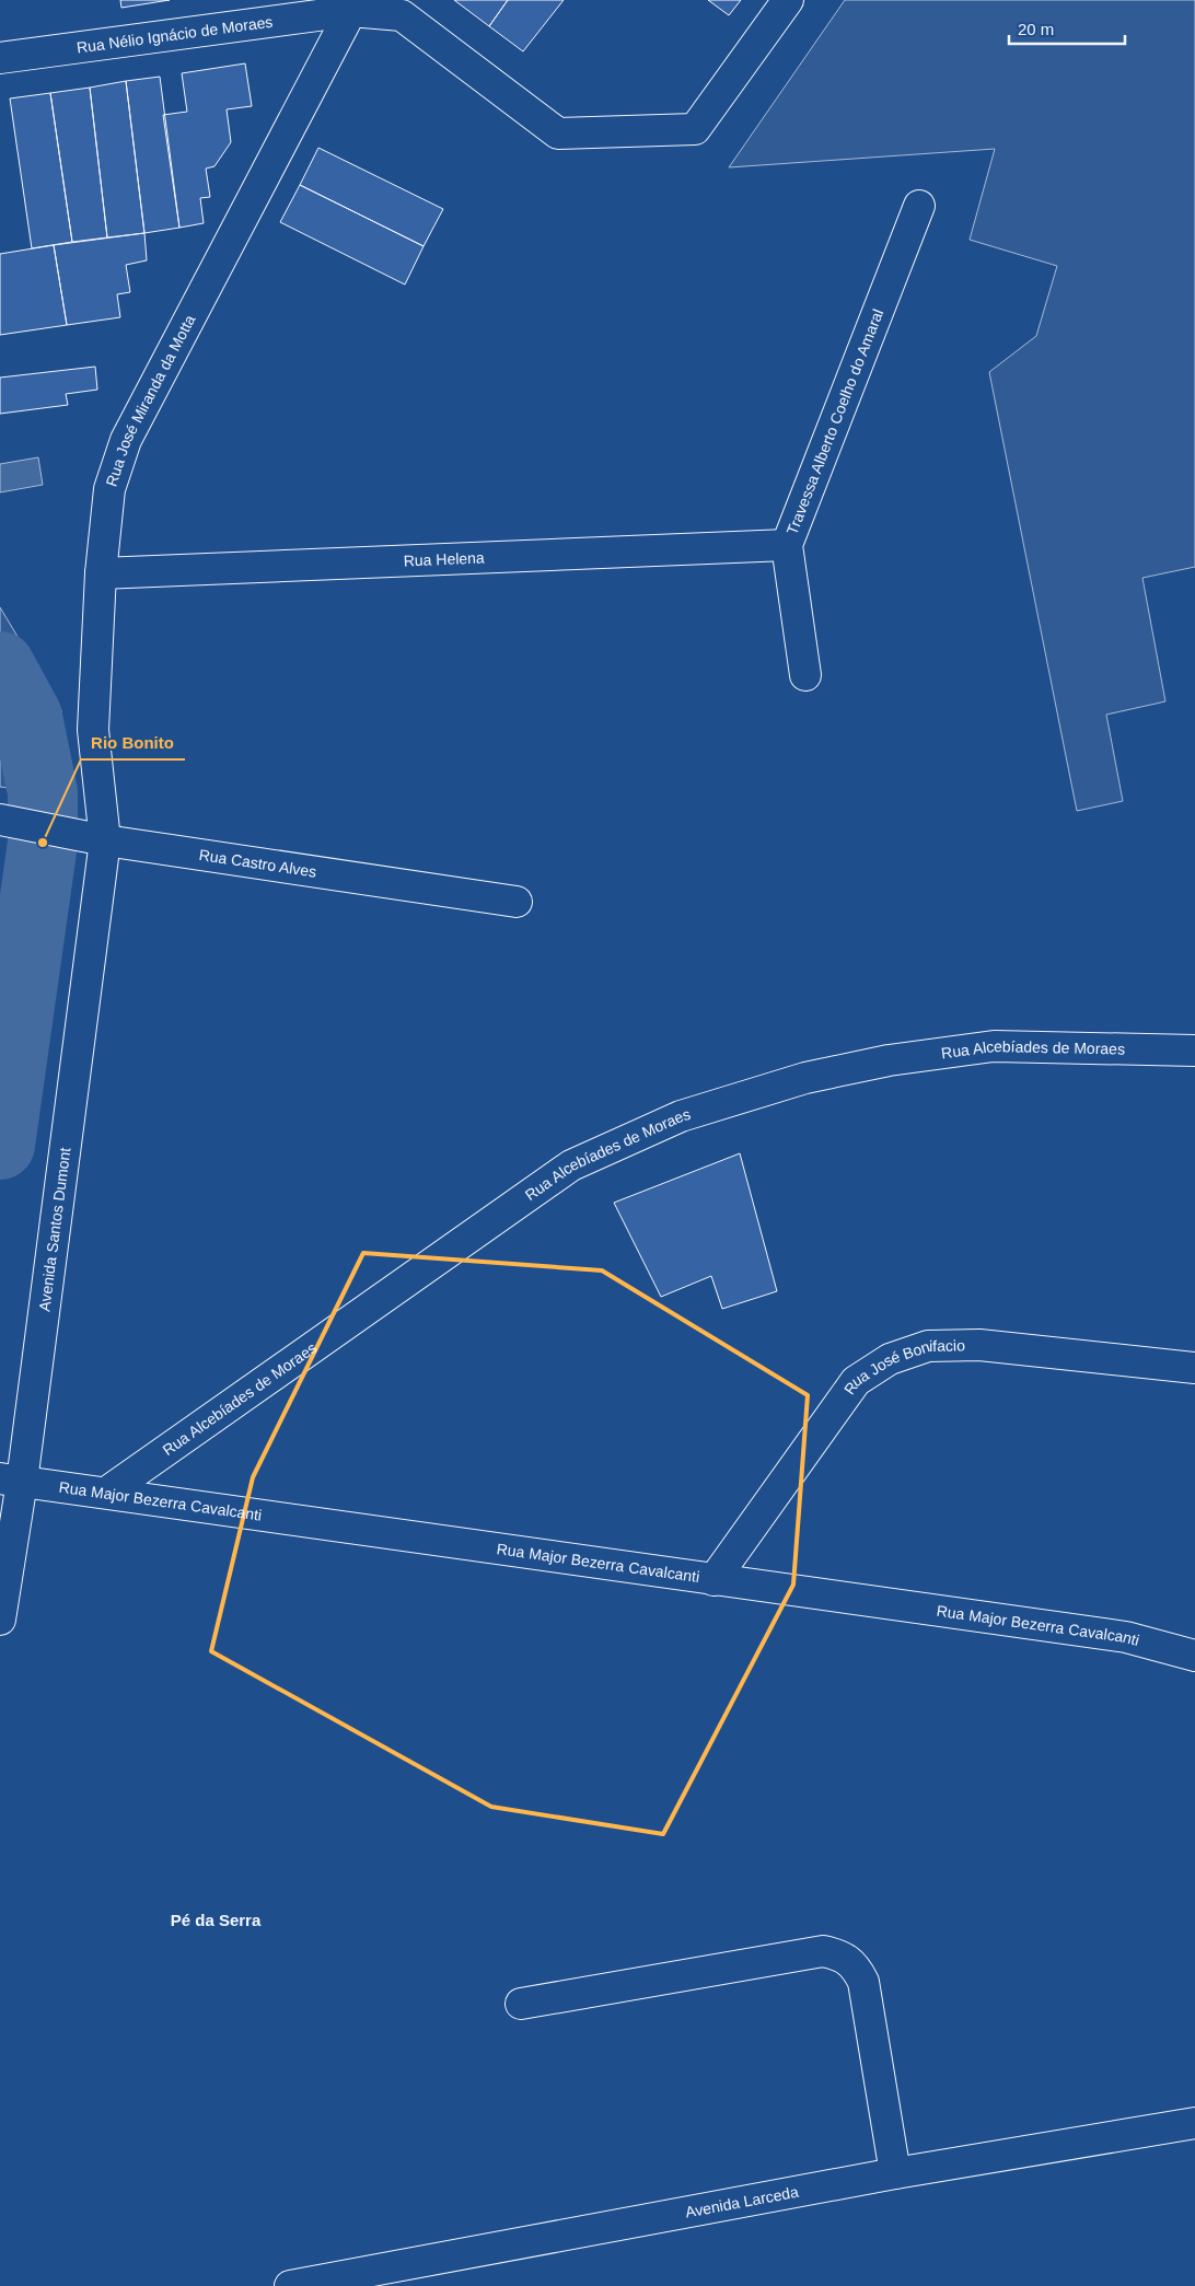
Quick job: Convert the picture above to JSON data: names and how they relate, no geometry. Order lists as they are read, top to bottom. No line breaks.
{"streets":{"street":["Rua Nélio Ignácio de Moraes","Rua José Miranda da Motta","Travessa Alberto Coelho do Amaral","Rua Helena","Rua Castro Alves","Rua Alcebíades de Moraes","Avenida Santos Dumont","Rua José Bonifacio","Rua Major Bezerra Cavalcanti","Avenida Larceda"]},"crossings":[["Rua Nélio Ignácio de Moraes","Rua José Miranda da Motta"],["Rua José Miranda da Motta","Rua Helena"],["Rua José Miranda da Motta","Rua Castro Alves"],["Rua José Miranda da Motta","Avenida Santos Dumont"],["Travessa Alberto Coelho do Amaral","Rua Helena"],["Rua Castro Alves","Avenida Santos Dumont"],["Rua Alcebíades de Moraes","Rua Major Bezerra Cavalcanti"],["Avenida Santos Dumont","Rua Major Bezerra Cavalcanti"],["Rua José Bonifacio","Rua Major Bezerra Cavalcanti"]],"districts":["Pé da Serra"],"places":["Rio Bonito"],"scale_bar":"20 m"}
